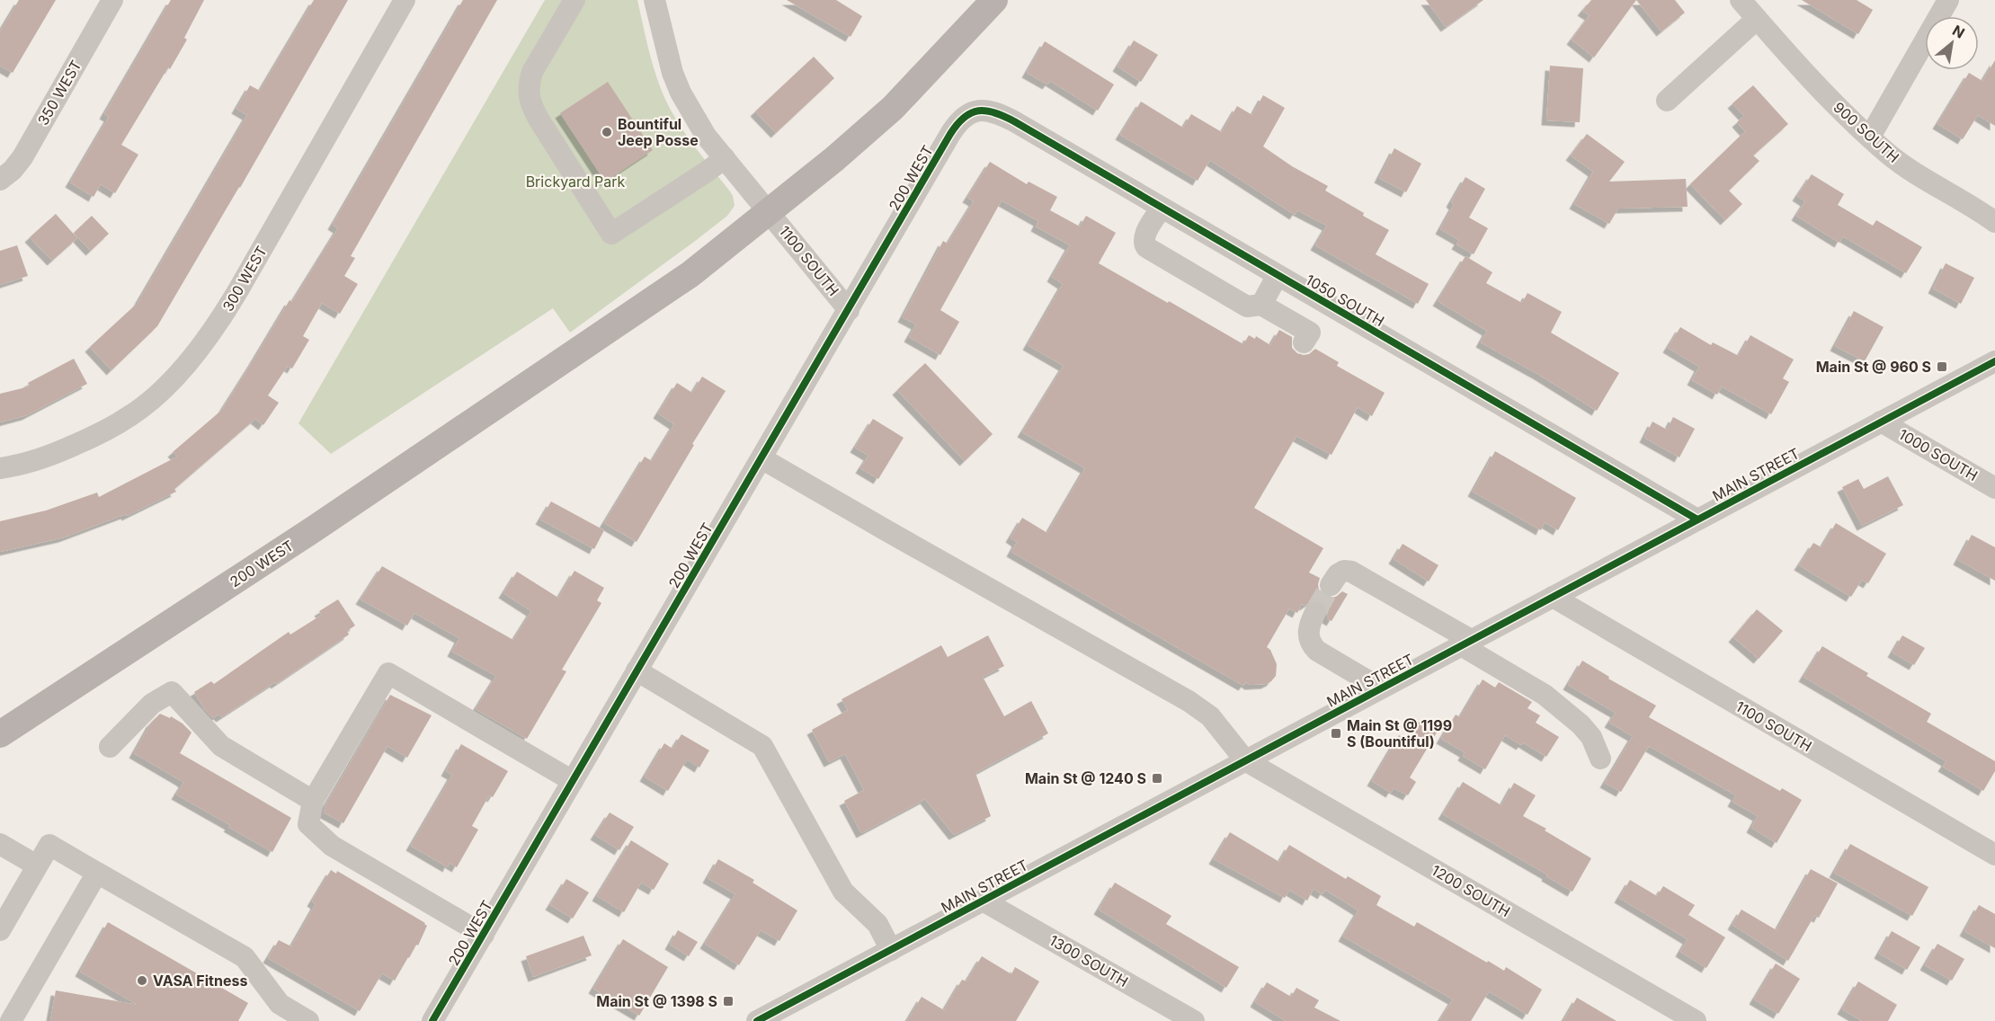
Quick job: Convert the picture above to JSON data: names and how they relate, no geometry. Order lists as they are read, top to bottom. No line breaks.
{"streets":{"main road":["200 WEST"],"street":["350 WEST","900 SOUTH","1100 SOUTH","300 WEST","1050 SOUTH","1000 SOUTH","MAIN STREET","1200 SOUTH","1300 SOUTH"]},"crossings":[["200 WEST","1100 SOUTH"],["200 WEST","1050 SOUTH"],["1100 SOUTH","MAIN STREET"],["1050 SOUTH","MAIN STREET"],["1000 SOUTH","MAIN STREET"],["MAIN STREET","1200 SOUTH"],["MAIN STREET","1300 SOUTH"]],"parks":["Brickyard Park"],"places":{"other":["Bountiful Jeep Posse","VASA Fitness"],"transit":["Main St @ 960 S","Main St @ 1199 S (Bountiful)","Main St @ 1240 S","Main St @ 1398 S"]},"north":"top right"}
